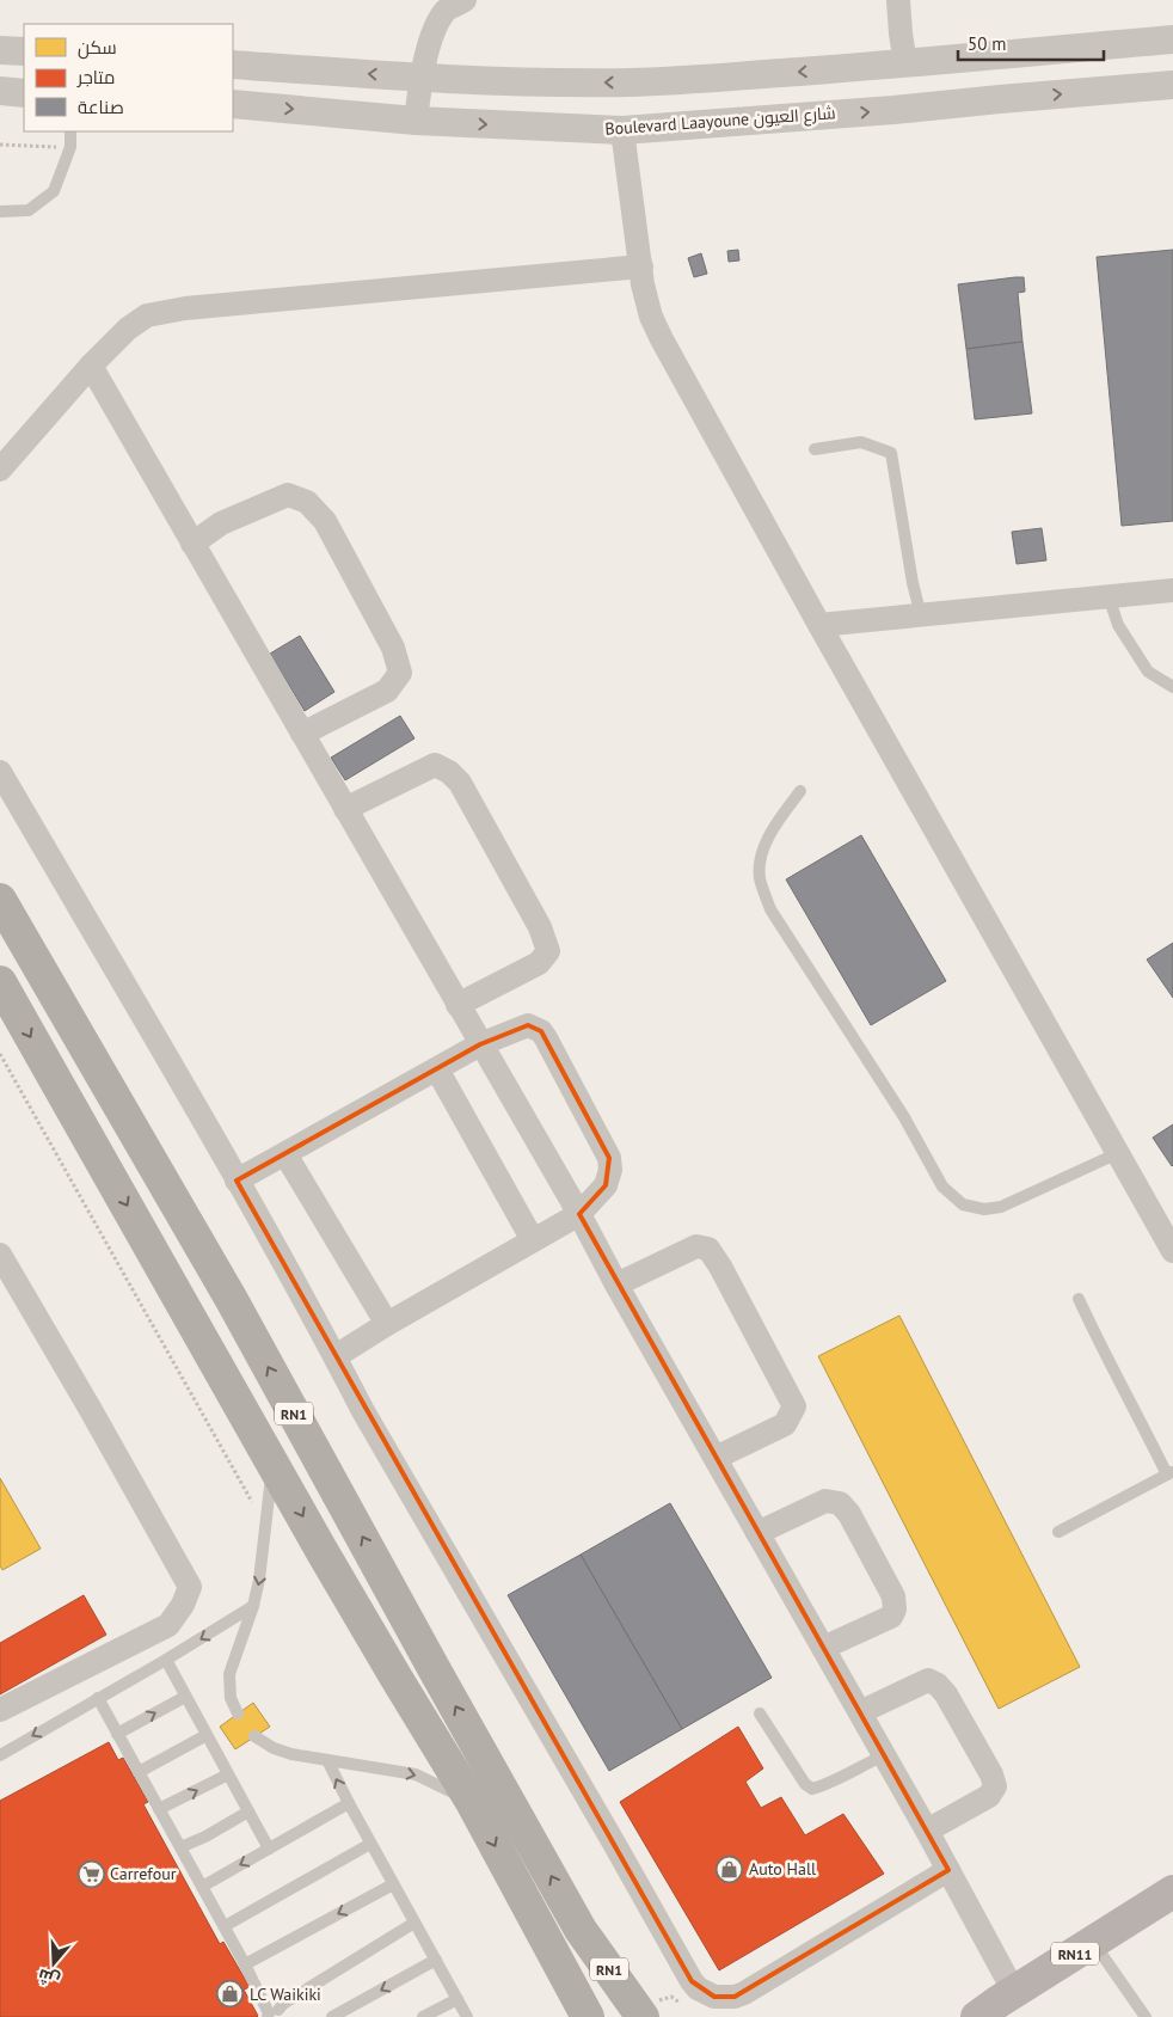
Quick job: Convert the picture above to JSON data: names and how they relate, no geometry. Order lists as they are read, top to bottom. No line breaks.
{"streets":{"highway":["RN1"],"main road":["RN11"],"street":["Boulevard Laayoune شارع العيون"]},"places":{"shop":["Auto Hall","LC Waikiki"],"supermarket":["Carrefour"]},"legend":["سكن","متاجر","صناعة"],"scale_bar":"50 m","north":"bottom"}
